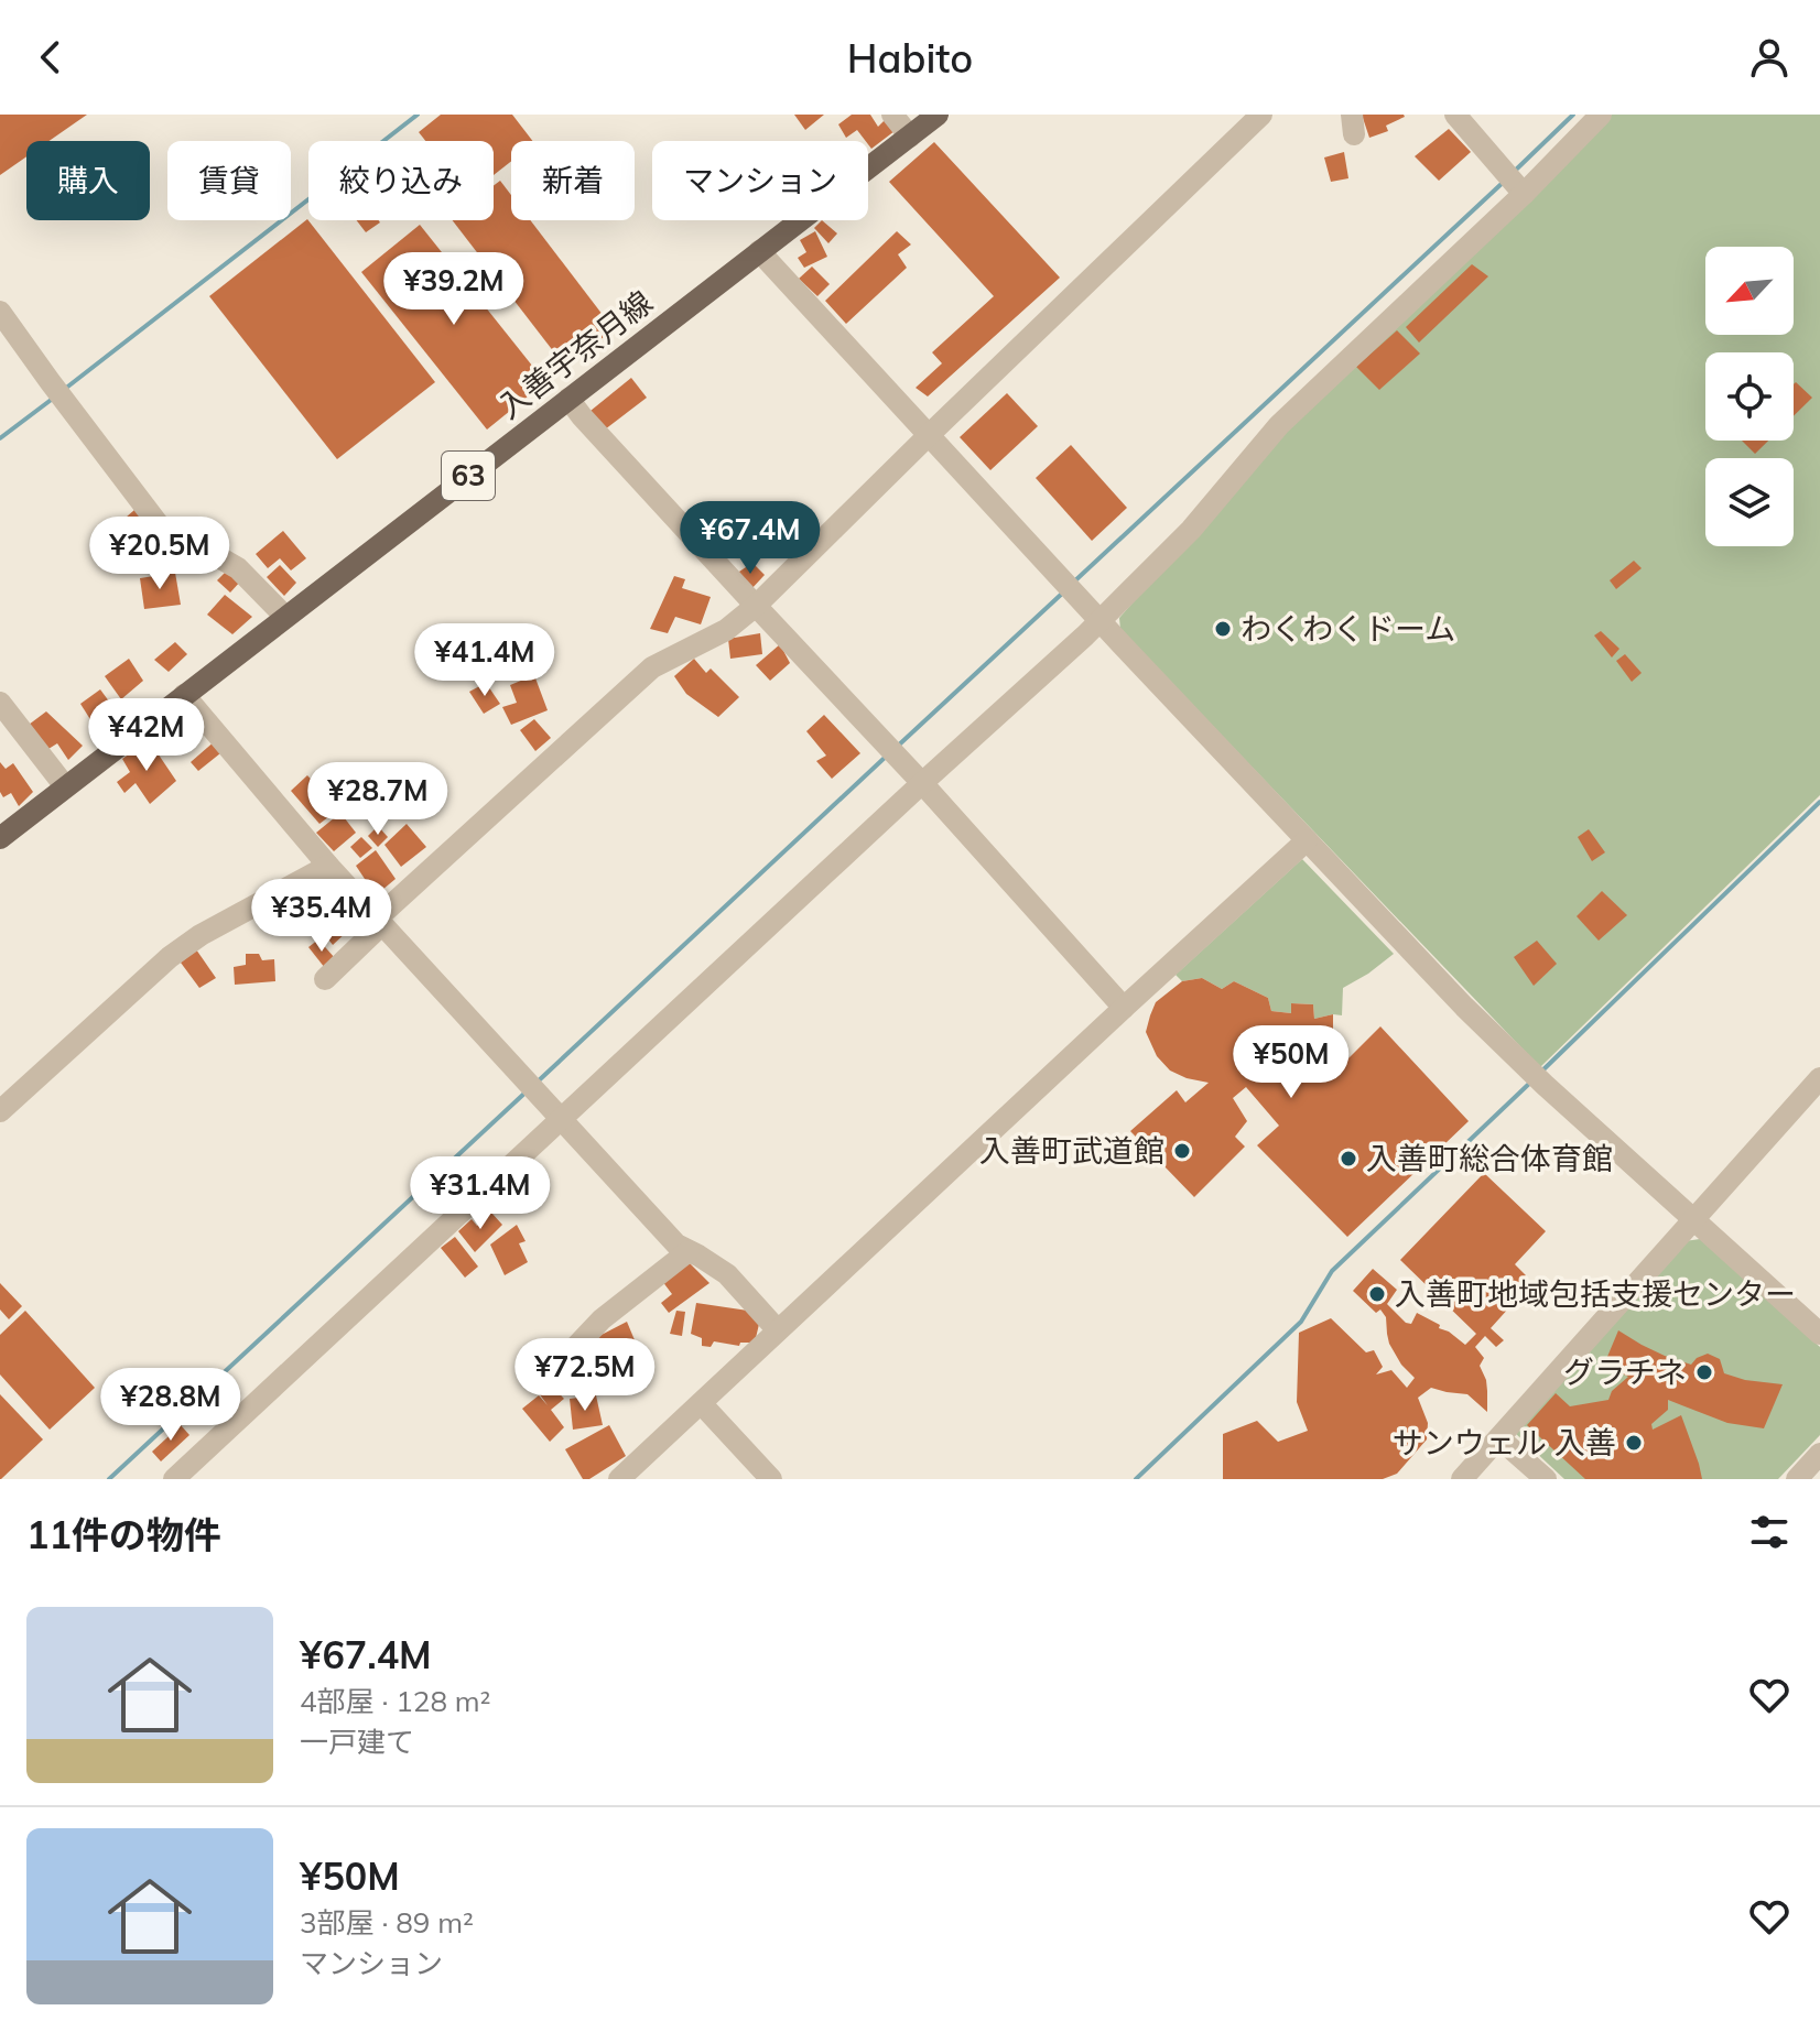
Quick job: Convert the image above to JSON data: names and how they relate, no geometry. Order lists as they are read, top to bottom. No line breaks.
{"streets":{"main road":["入善宇奈月線","63"]},"places":["わくわくドーム","入善町武道館","入善町総合体育館","入善町地域包括支援センター","グラチネ","サンウェル 入善"],"north":"bottom left","page":{"header":"Habito","chip":["購入","賃貸","絞り込み","新着","マンション"],"price":["¥39.2M","¥67.4M","¥20.5M","¥41.4M","¥42M","¥28.7M","¥35.4M","¥50M","¥31.4M","¥72.5M","¥28.8M"],"heading":"11件の物件","list":[{"name":"¥67.4M","note":"4部屋 · 128 m² · 一戸建て"},{"name":"¥50M","note":"3部屋 · 89 m² · マンション"}]}}
